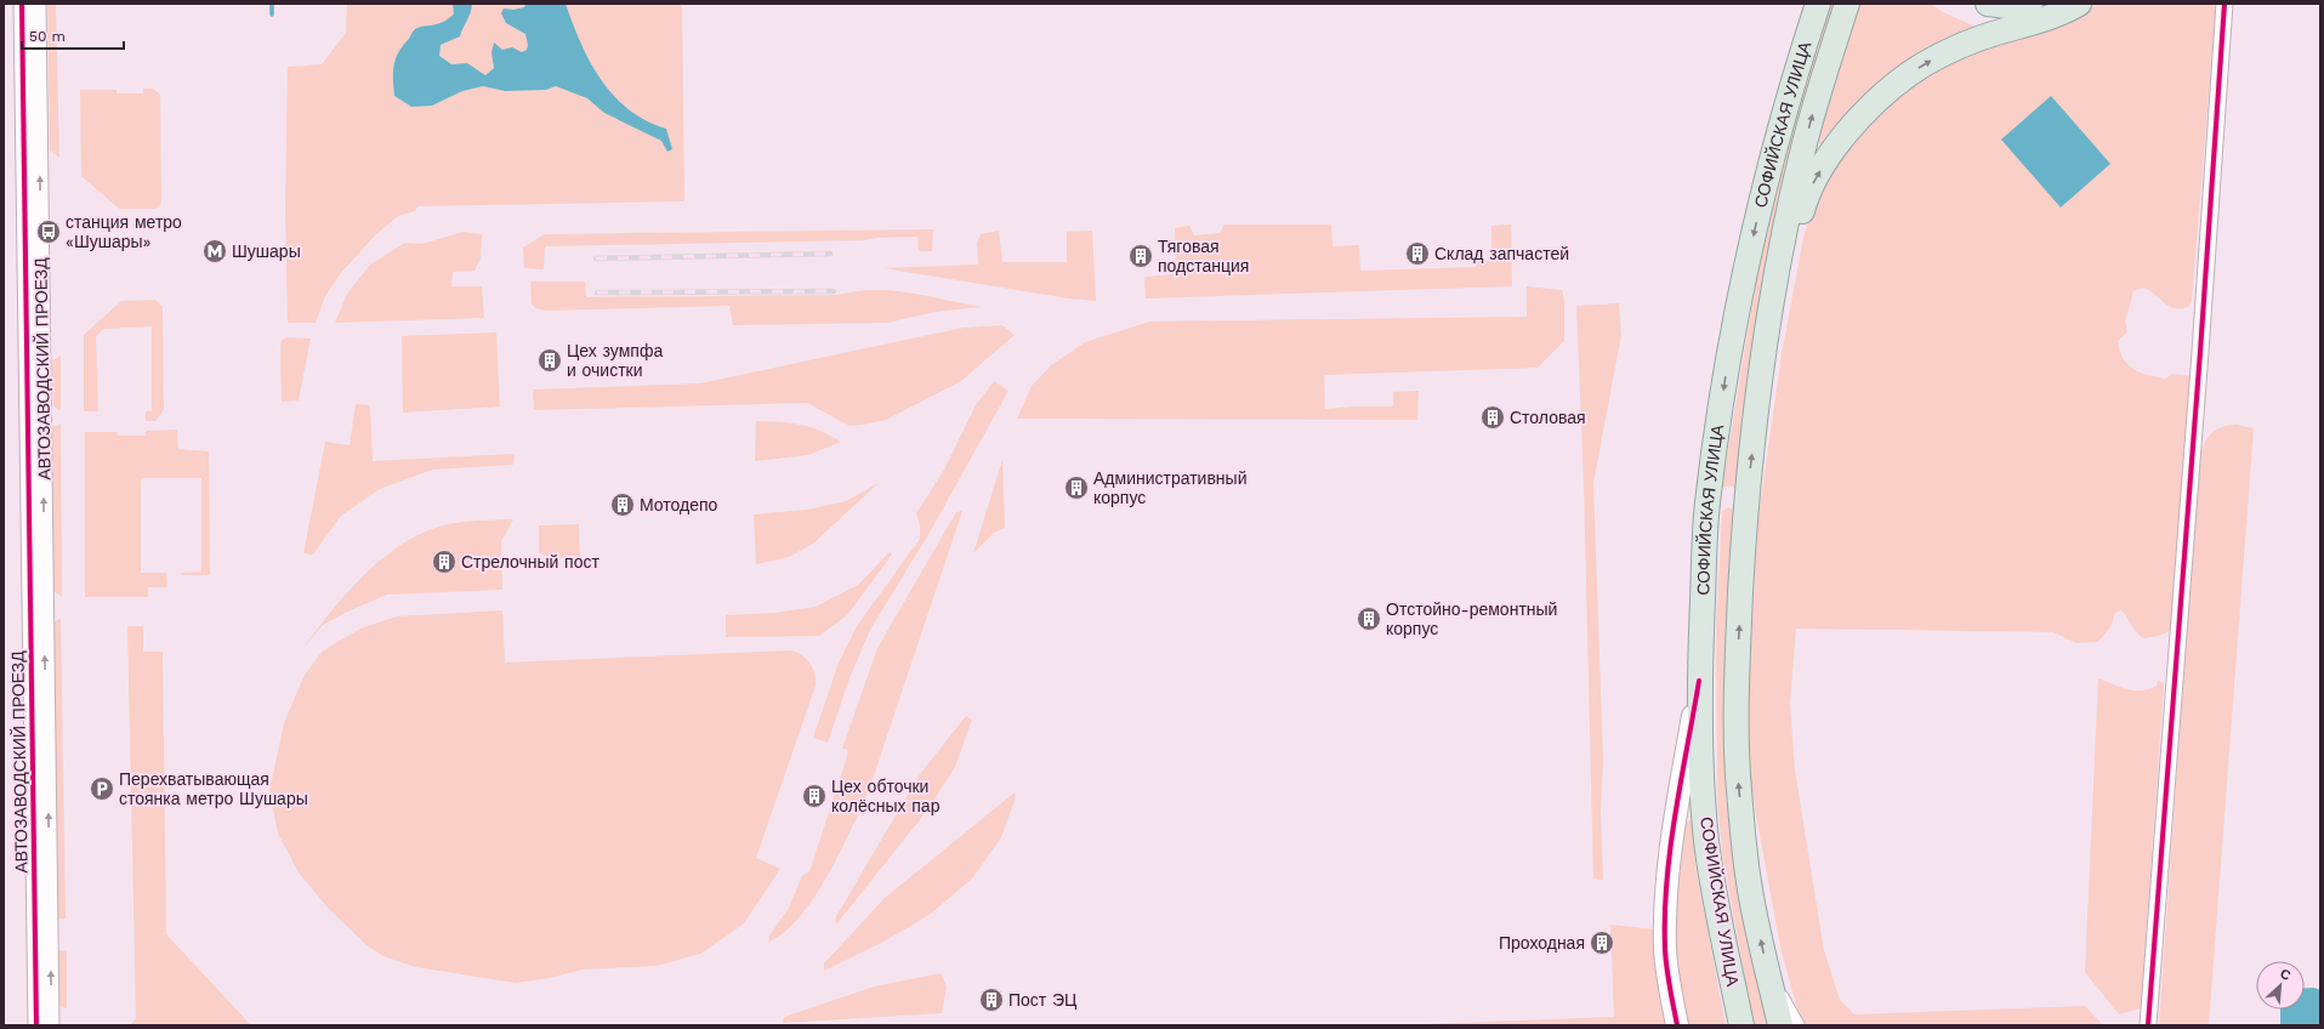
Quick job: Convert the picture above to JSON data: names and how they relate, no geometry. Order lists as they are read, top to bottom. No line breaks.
{"streets":{"main road":["СОФИЙСКАЯ УЛИЦА"],"street":["АВТОЗАВОДСКИЙ ПРОЕЗД"]},"places":{"bus stop":["станция метро «Шушары»"],"metro station":["Шушары"],"building":["Склад запчастей","Тяговая подстанция","Цех зумпфа и очистки","Столовая","Административный корпус","Мотодепо","Стрелочный пост","Отстойно-ремонтный корпус","Цех обточки колёсных пар","Проходная","Пост ЭЦ"],"parking":["Перехватывающая стоянка метро Шушары"]},"scale_bar":"50 m","north":"top right"}
